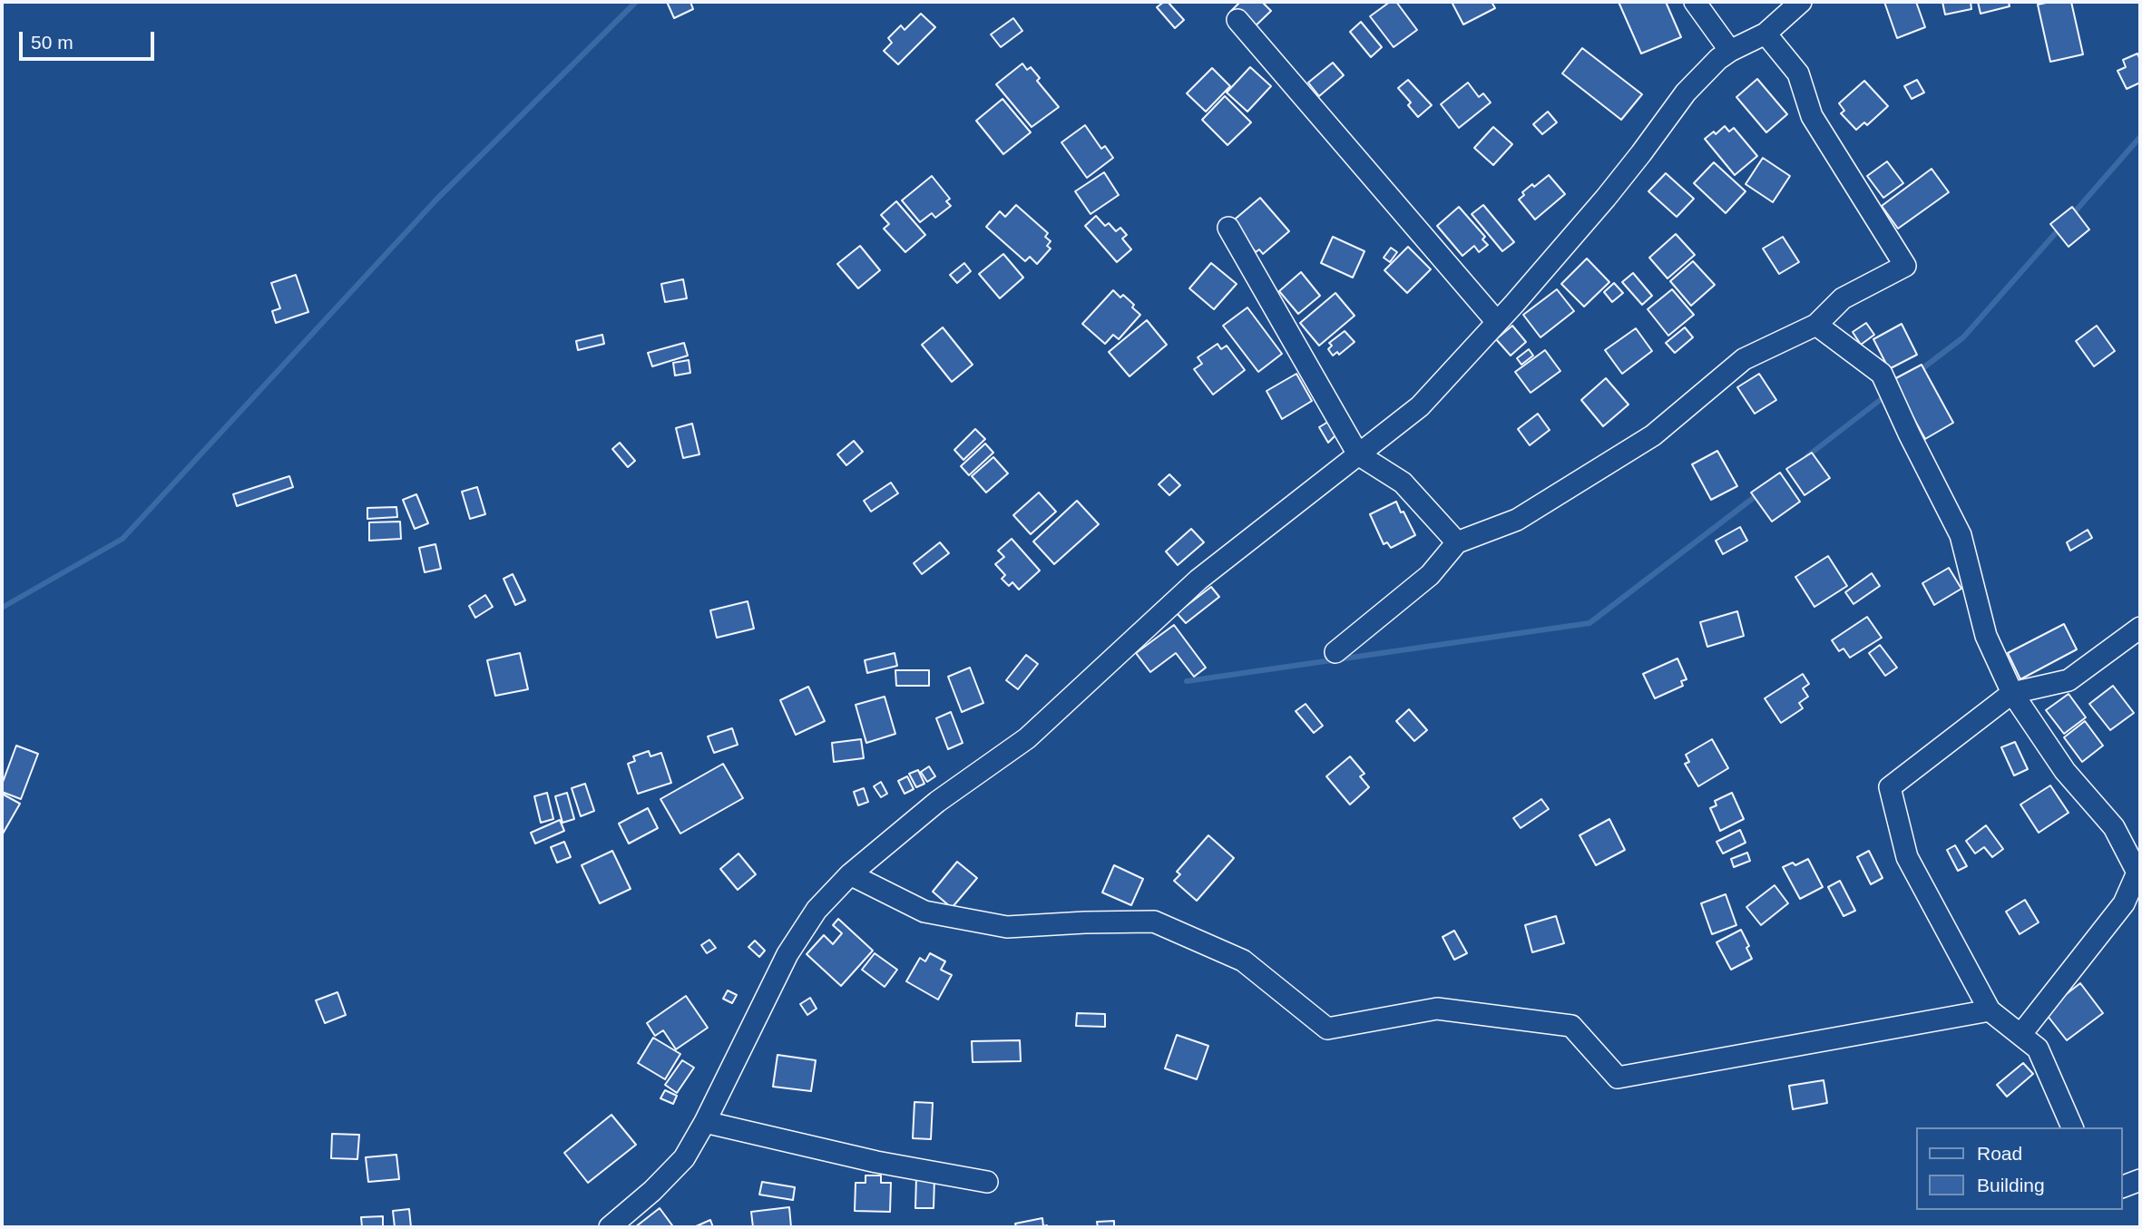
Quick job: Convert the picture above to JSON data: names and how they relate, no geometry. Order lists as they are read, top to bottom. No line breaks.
{"legend":["Road","Building"],"scale_bar":"50 m"}
